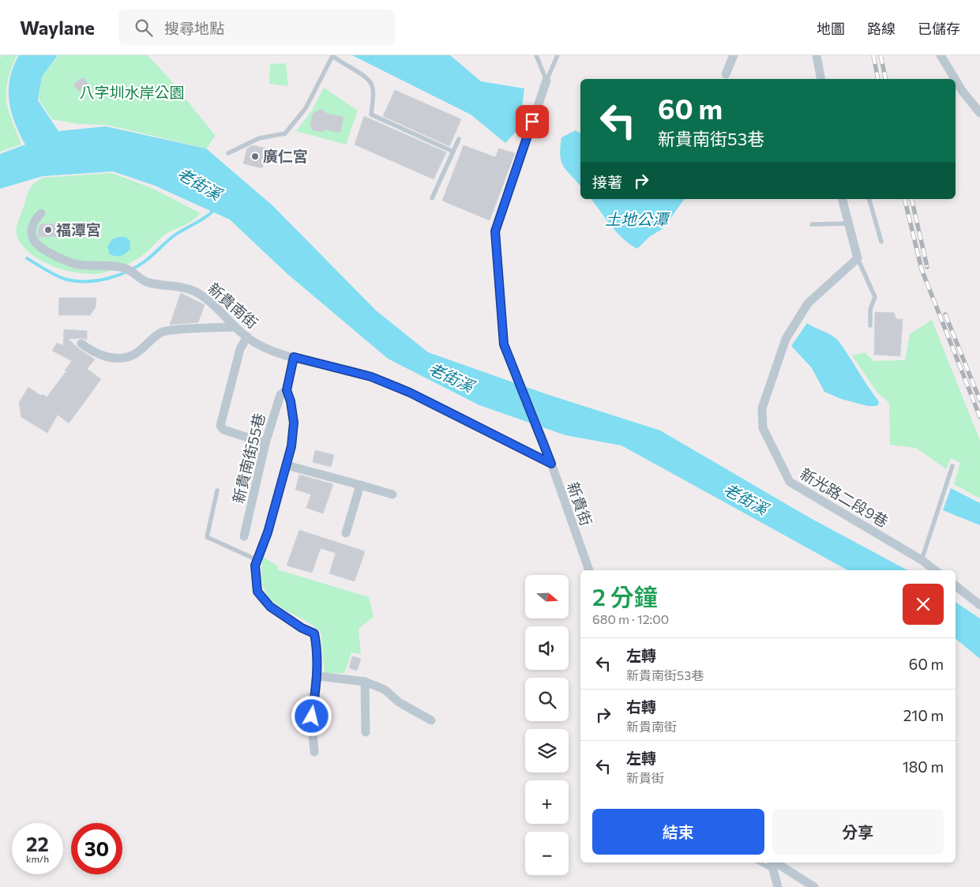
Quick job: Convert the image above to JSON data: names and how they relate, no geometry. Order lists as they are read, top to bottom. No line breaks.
{"streets":{"street":["新貴南街","新貴南街55巷","新光路二段9巷","新貴街"]},"crossings":[["新貴南街","新貴街"]],"water":["老街溪","土地公潭"],"parks":["八字圳水岸公園"],"places":["廣仁宮","福潭宮"],"north":"right","page":{"header":"Waylane","search":"搜尋地點","nav":["地圖","路線","已儲存"],"turn":["60 m","新貴南街53巷"],"then":"接著","heading":["2 分鐘","680 m · 12:00"],"map_buttons":["+","−"],"list":[{"name":"左轉","note":"新貴南街53巷","value":"60 m"},{"name":"右轉","note":"新貴南街","value":"210 m"},{"name":"左轉","note":"新貴街","value":"180 m"}],"buttons":["結束","分享"],"speed":"22 km/h","limit":"30"}}
